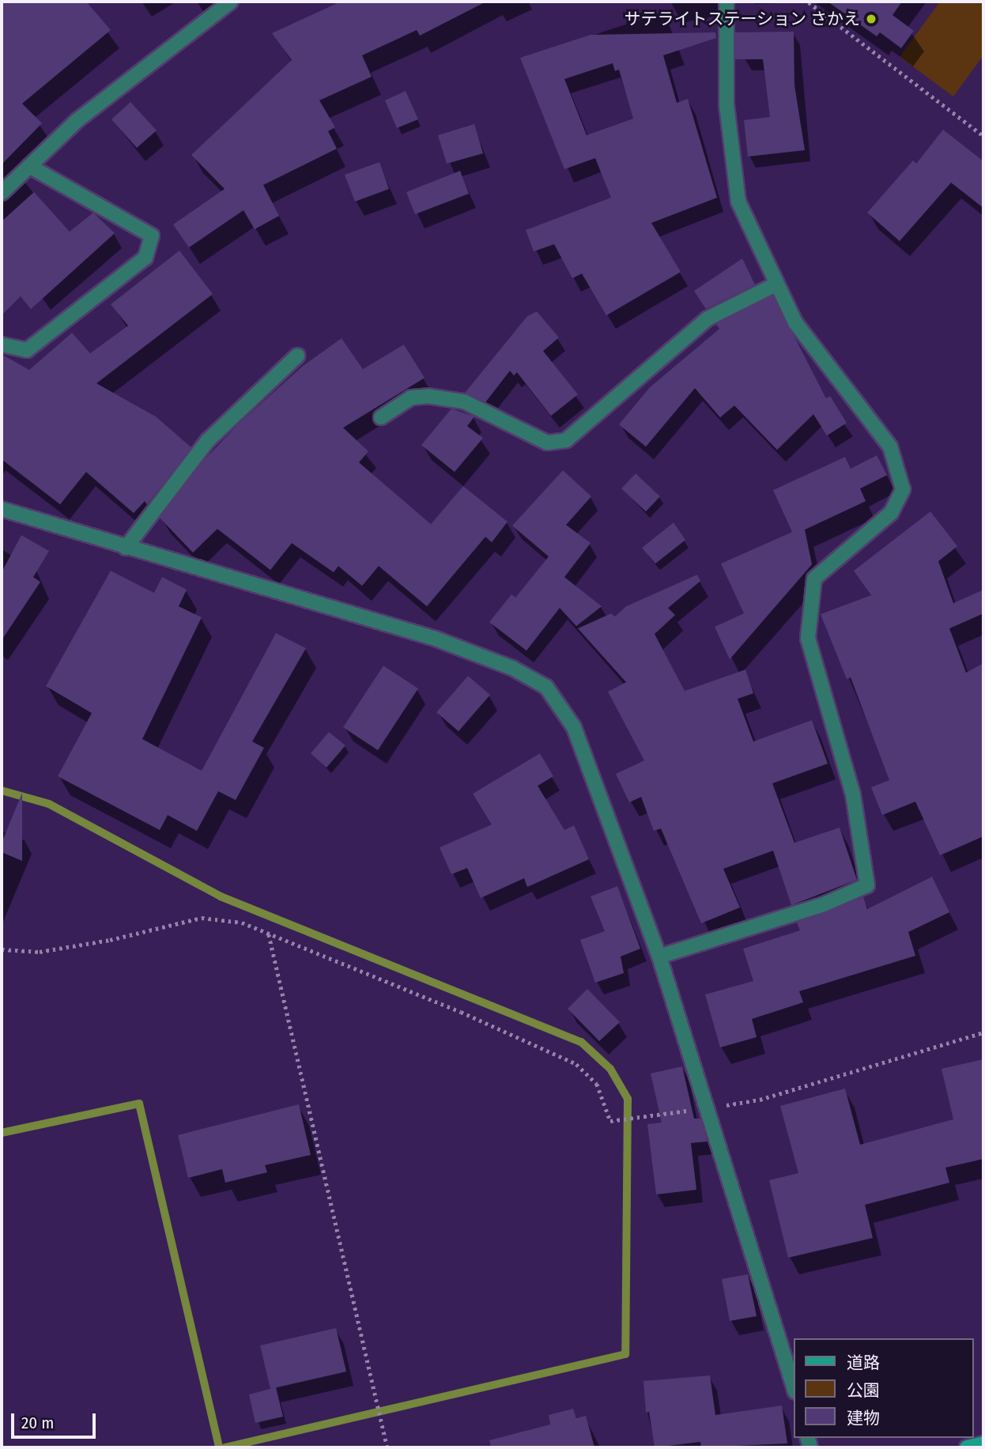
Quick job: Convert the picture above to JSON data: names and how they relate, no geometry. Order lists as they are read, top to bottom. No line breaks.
{"places":["サテライトステーション さかえ"],"legend":["道路","公園","建物"],"scale_bar":"20 m"}
